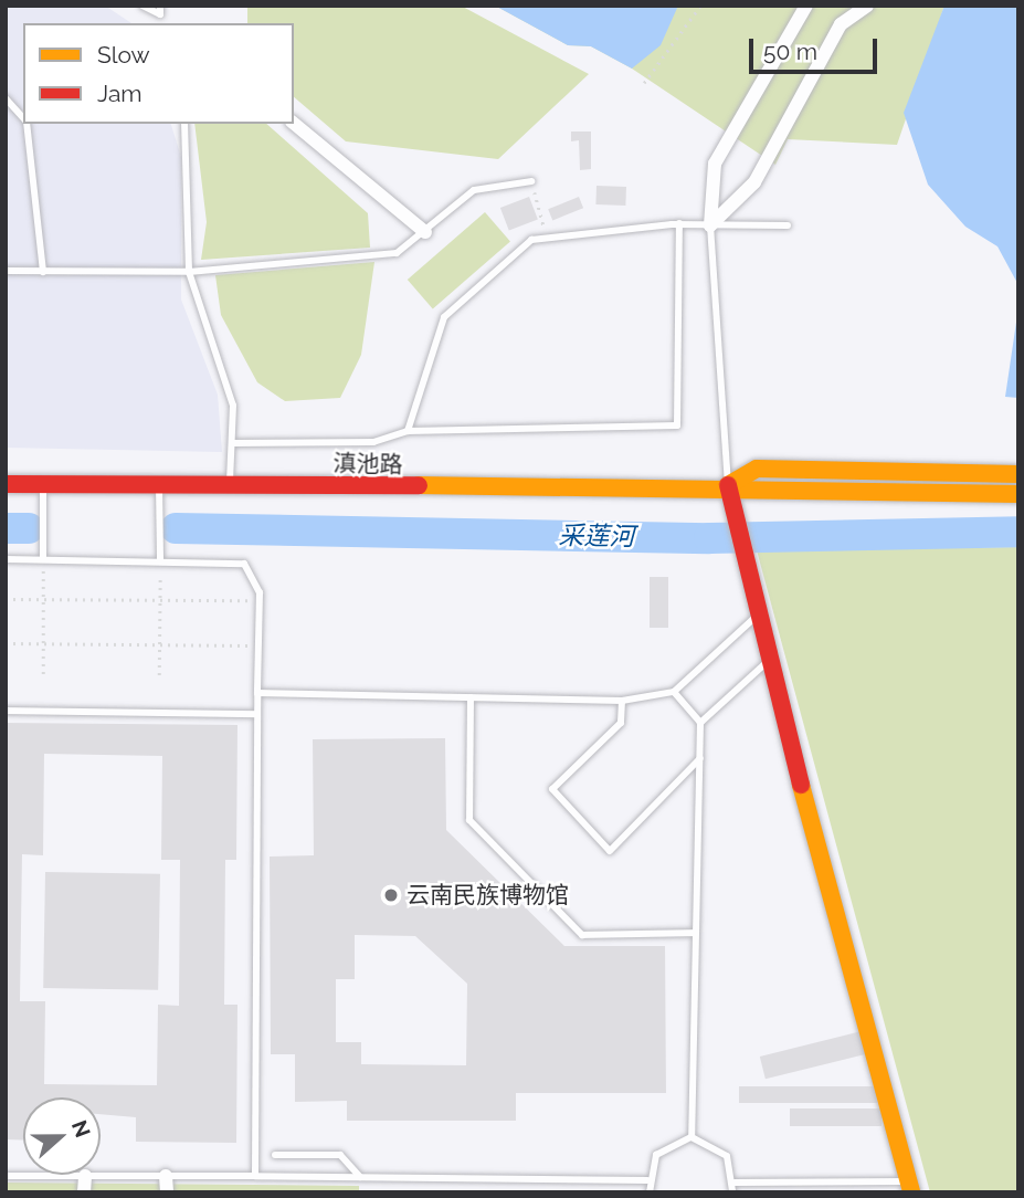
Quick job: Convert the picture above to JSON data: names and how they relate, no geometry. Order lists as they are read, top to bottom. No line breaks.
{"streets":{"main road":["滇池路"]},"water":["采莲河"],"places":["云南民族博物馆"],"legend":["Slow","Jam"],"scale_bar":"50 m","north":"right"}
